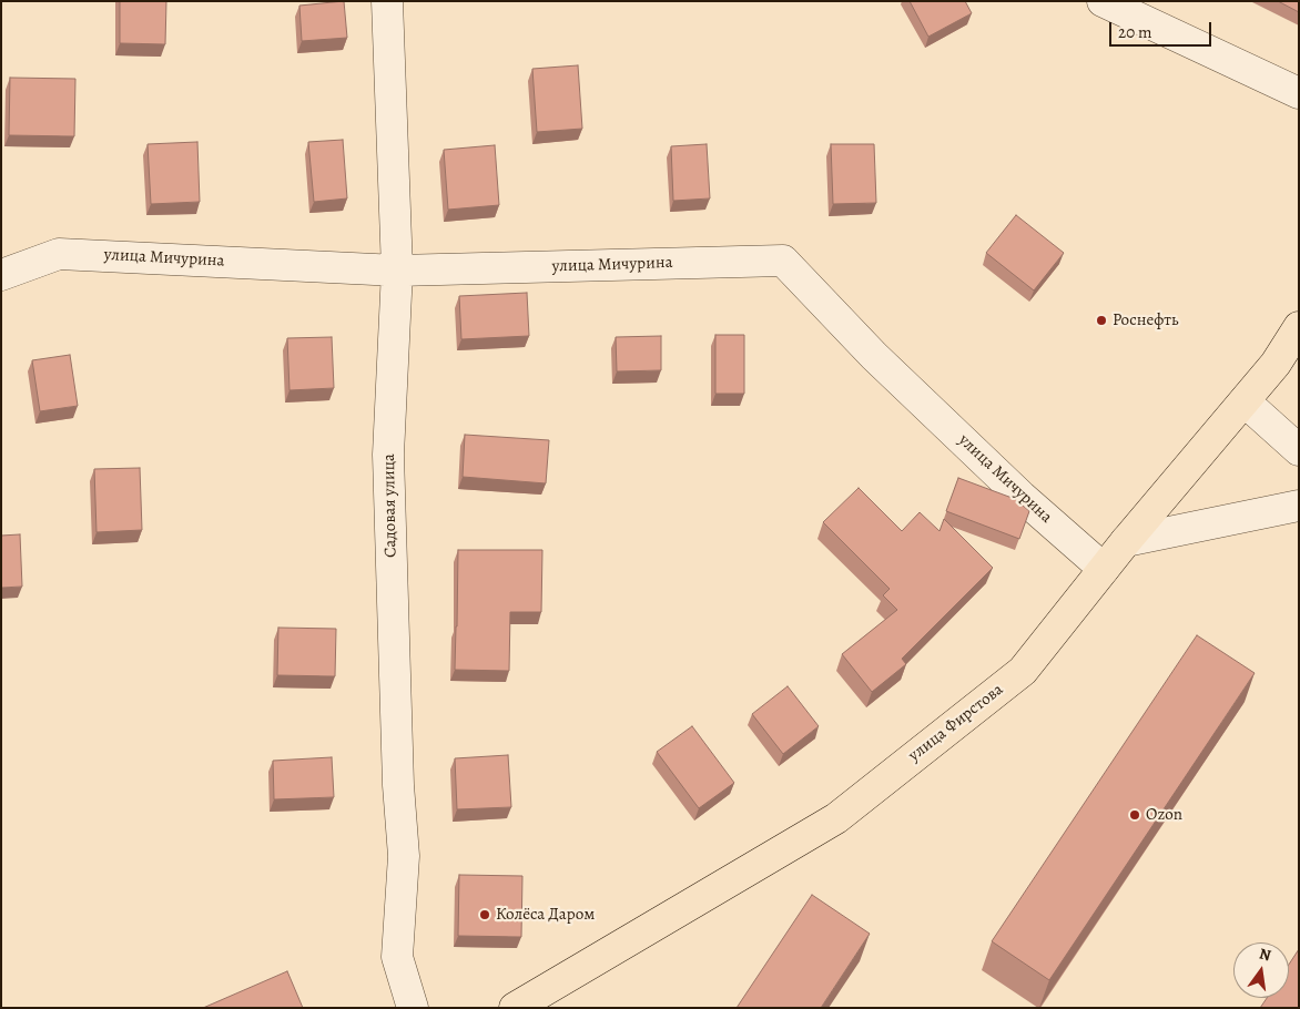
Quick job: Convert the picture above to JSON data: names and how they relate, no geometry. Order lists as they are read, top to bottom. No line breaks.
{"streets":{"main road":["улица Фирстова"],"street":["улица Мичурина","Садовая улица"]},"crossings":[["улица Мичурина","Садовая улица"],["улица Мичурина","улица Фирстова"]],"places":["Роснефть","Ozon","Колёса Даром"],"scale_bar":"20 m","north":"top"}
